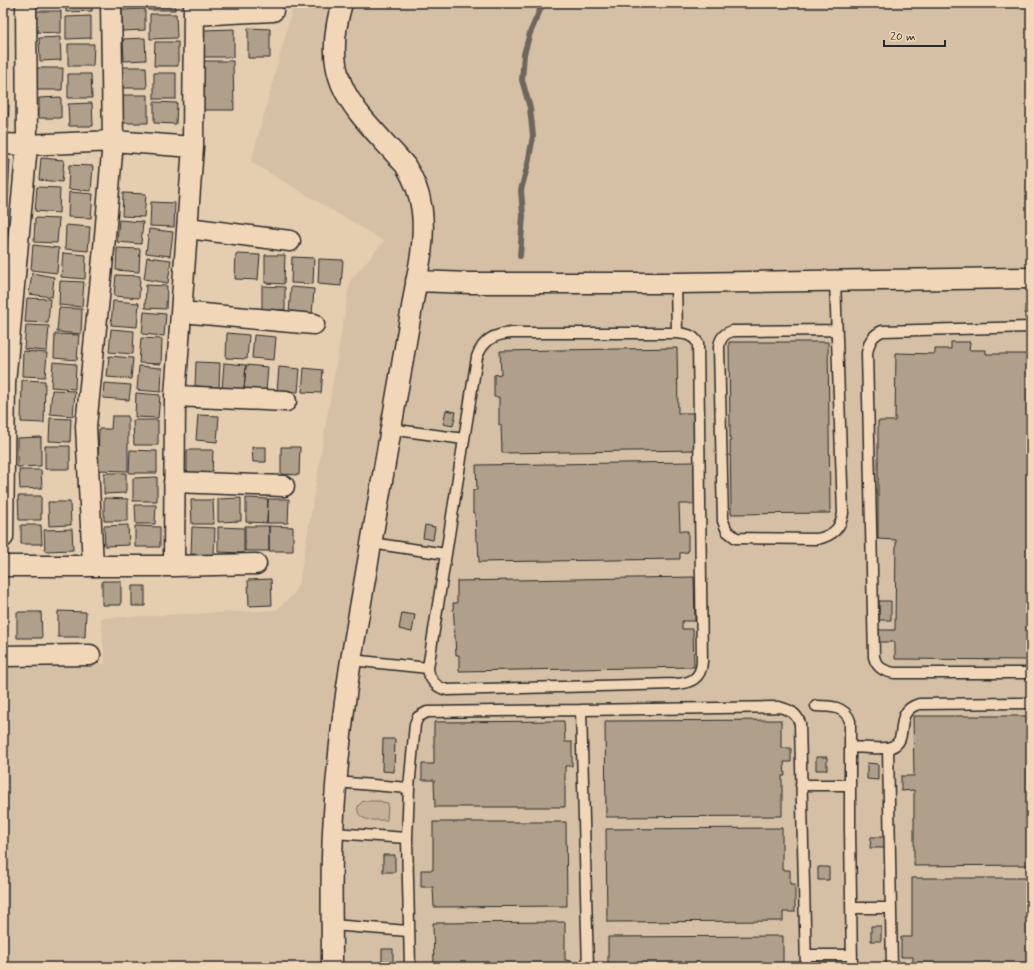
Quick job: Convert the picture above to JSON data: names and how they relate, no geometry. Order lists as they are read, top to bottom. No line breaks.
{"scale_bar":"20 m"}
